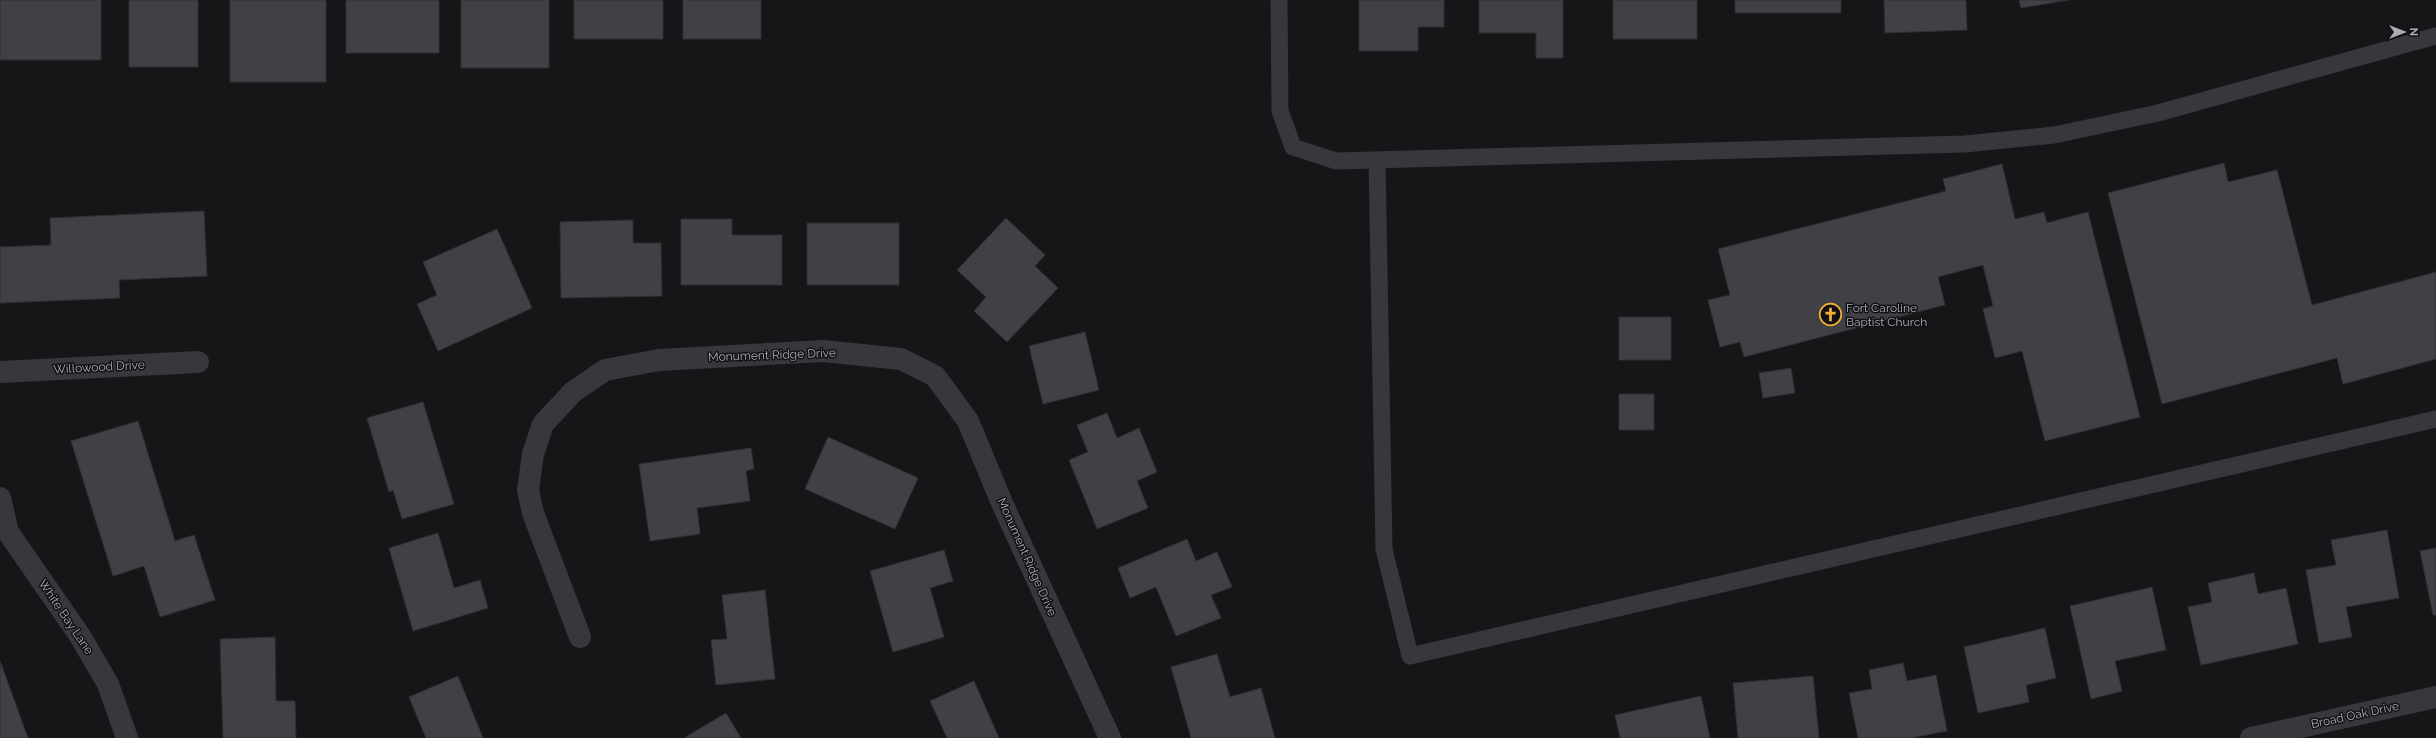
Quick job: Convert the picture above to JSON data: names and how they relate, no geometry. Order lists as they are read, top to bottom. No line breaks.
{"streets":{"street":["Monument Ridge Drive","Willowood Drive","White Bay Lane","Broad Oak Drive"]},"places":{"church":["Fort Caroline Baptist Church"]},"north":"right"}
